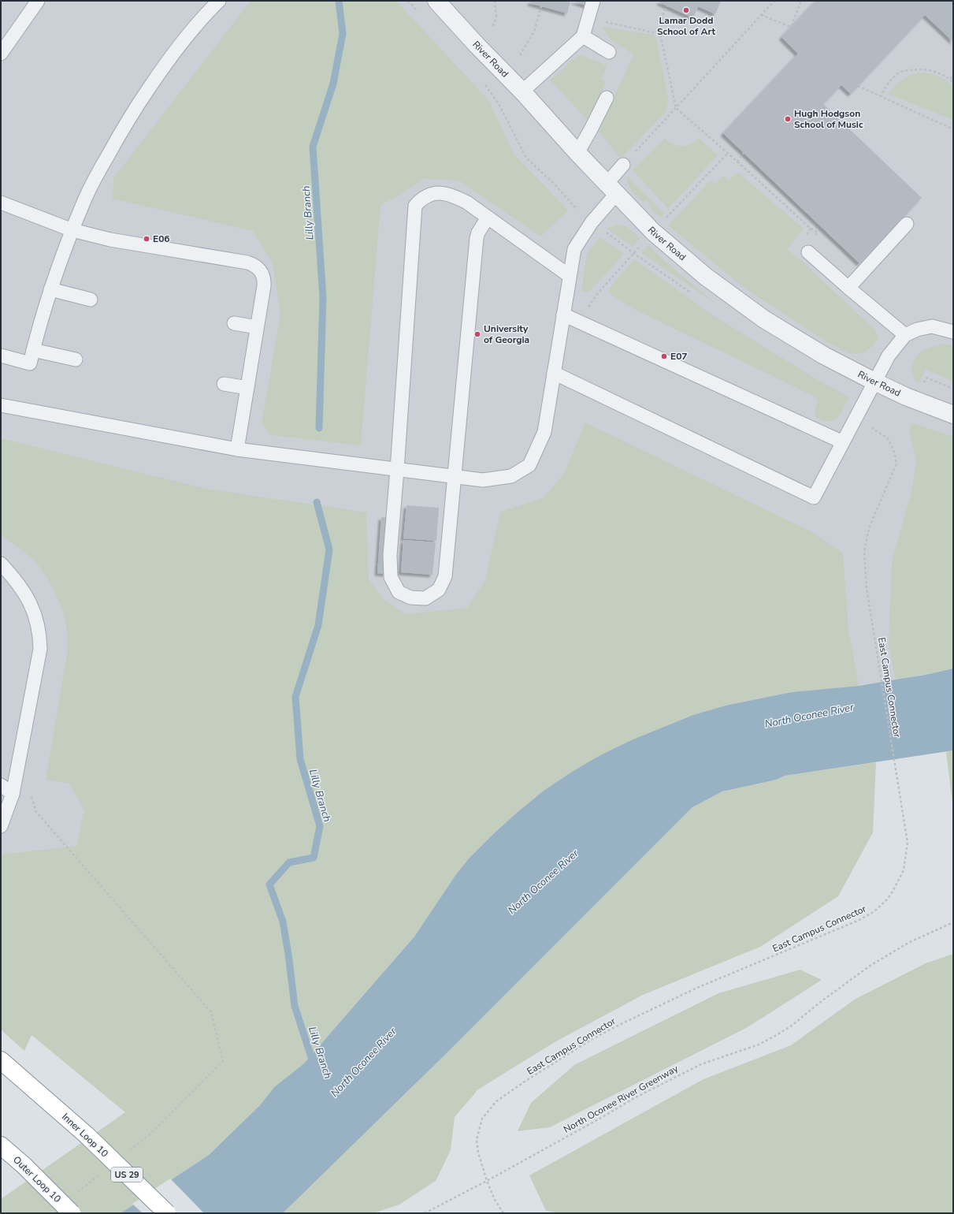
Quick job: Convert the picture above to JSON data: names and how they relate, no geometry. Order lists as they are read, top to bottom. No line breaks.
{"streets":{"highway":["Inner Loop 10","US 29","Outer Loop 10"],"street":["River Road"],"path":["East Campus Connector","North Oconee River Greenway"]},"crossings":[["East Campus Connector","North Oconee River Greenway"]],"water":["Lilly Branch","North Oconee River"],"places":["Lamar Dodd School of Art","Hugh Hodgson School of Music","E06","University of Georgia","E07"]}
